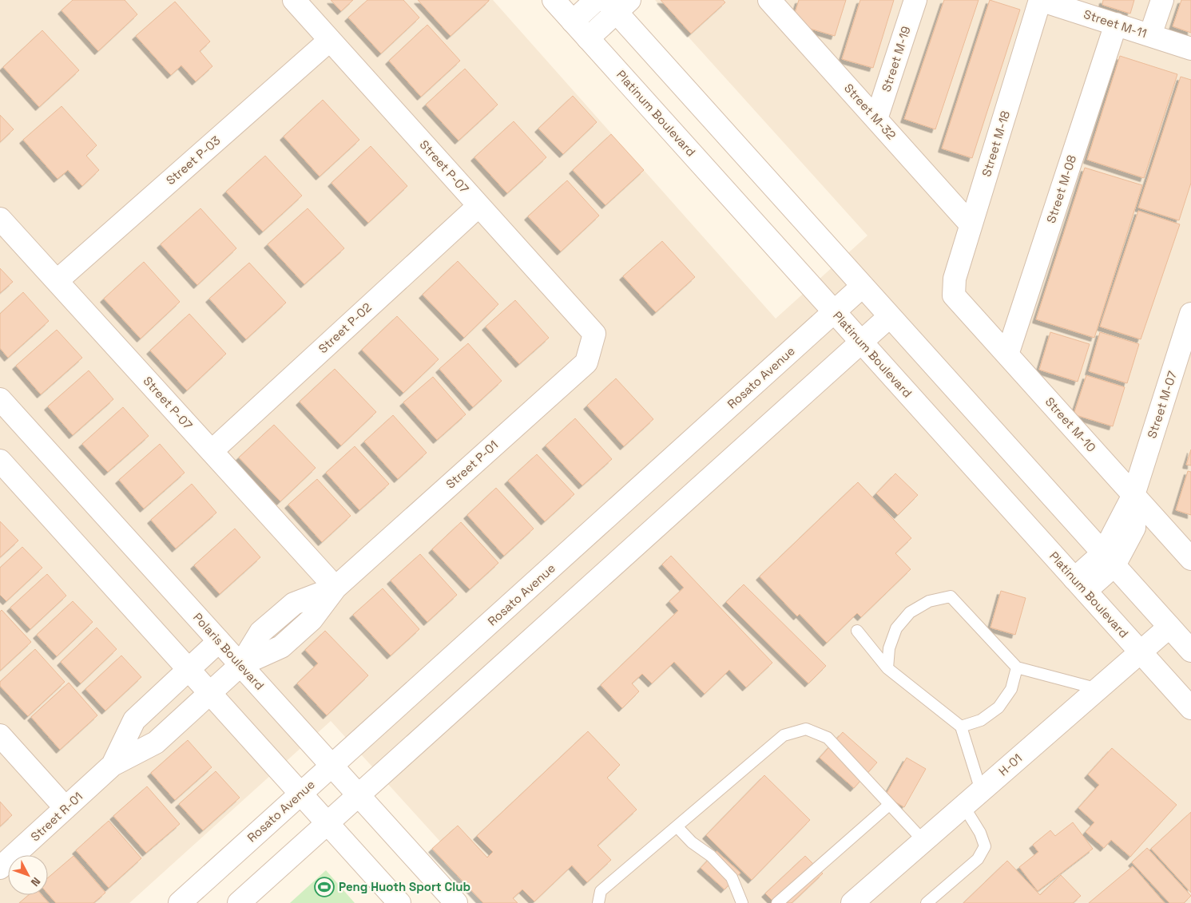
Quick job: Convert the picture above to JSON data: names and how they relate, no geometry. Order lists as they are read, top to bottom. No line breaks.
{"streets":{"street":["Street M-11","Street M-19","Street M-32","Platinum Boulevard","Street M-18","Street P-03","Street P-07","Street M-08","Street P-02","Rosato Avenue","Street M-07","Street M-10","Street P-01","Polaris Boulevard","H-01","Street R-01"]},"crossings":[["Street M-11","Street M-18"],["Street M-11","Street M-08"],["Street M-19","Street M-32"],["Street M-32","Street M-18"],["Platinum Boulevard","Rosato Avenue"],["Platinum Boulevard","H-01"],["Street M-18","Street M-10"],["Street P-03","Street P-07"],["Street P-07","Street P-02"],["Street P-07","Street P-01"],["Street M-08","Street M-10"],["Rosato Avenue","Polaris Boulevard"],["Street M-07","Street M-10"],["Street P-01","Polaris Boulevard"],["Street P-01","Street R-01"]],"places":{"sports":["Peng Huoth Sport Club"]},"north":"bottom right"}
